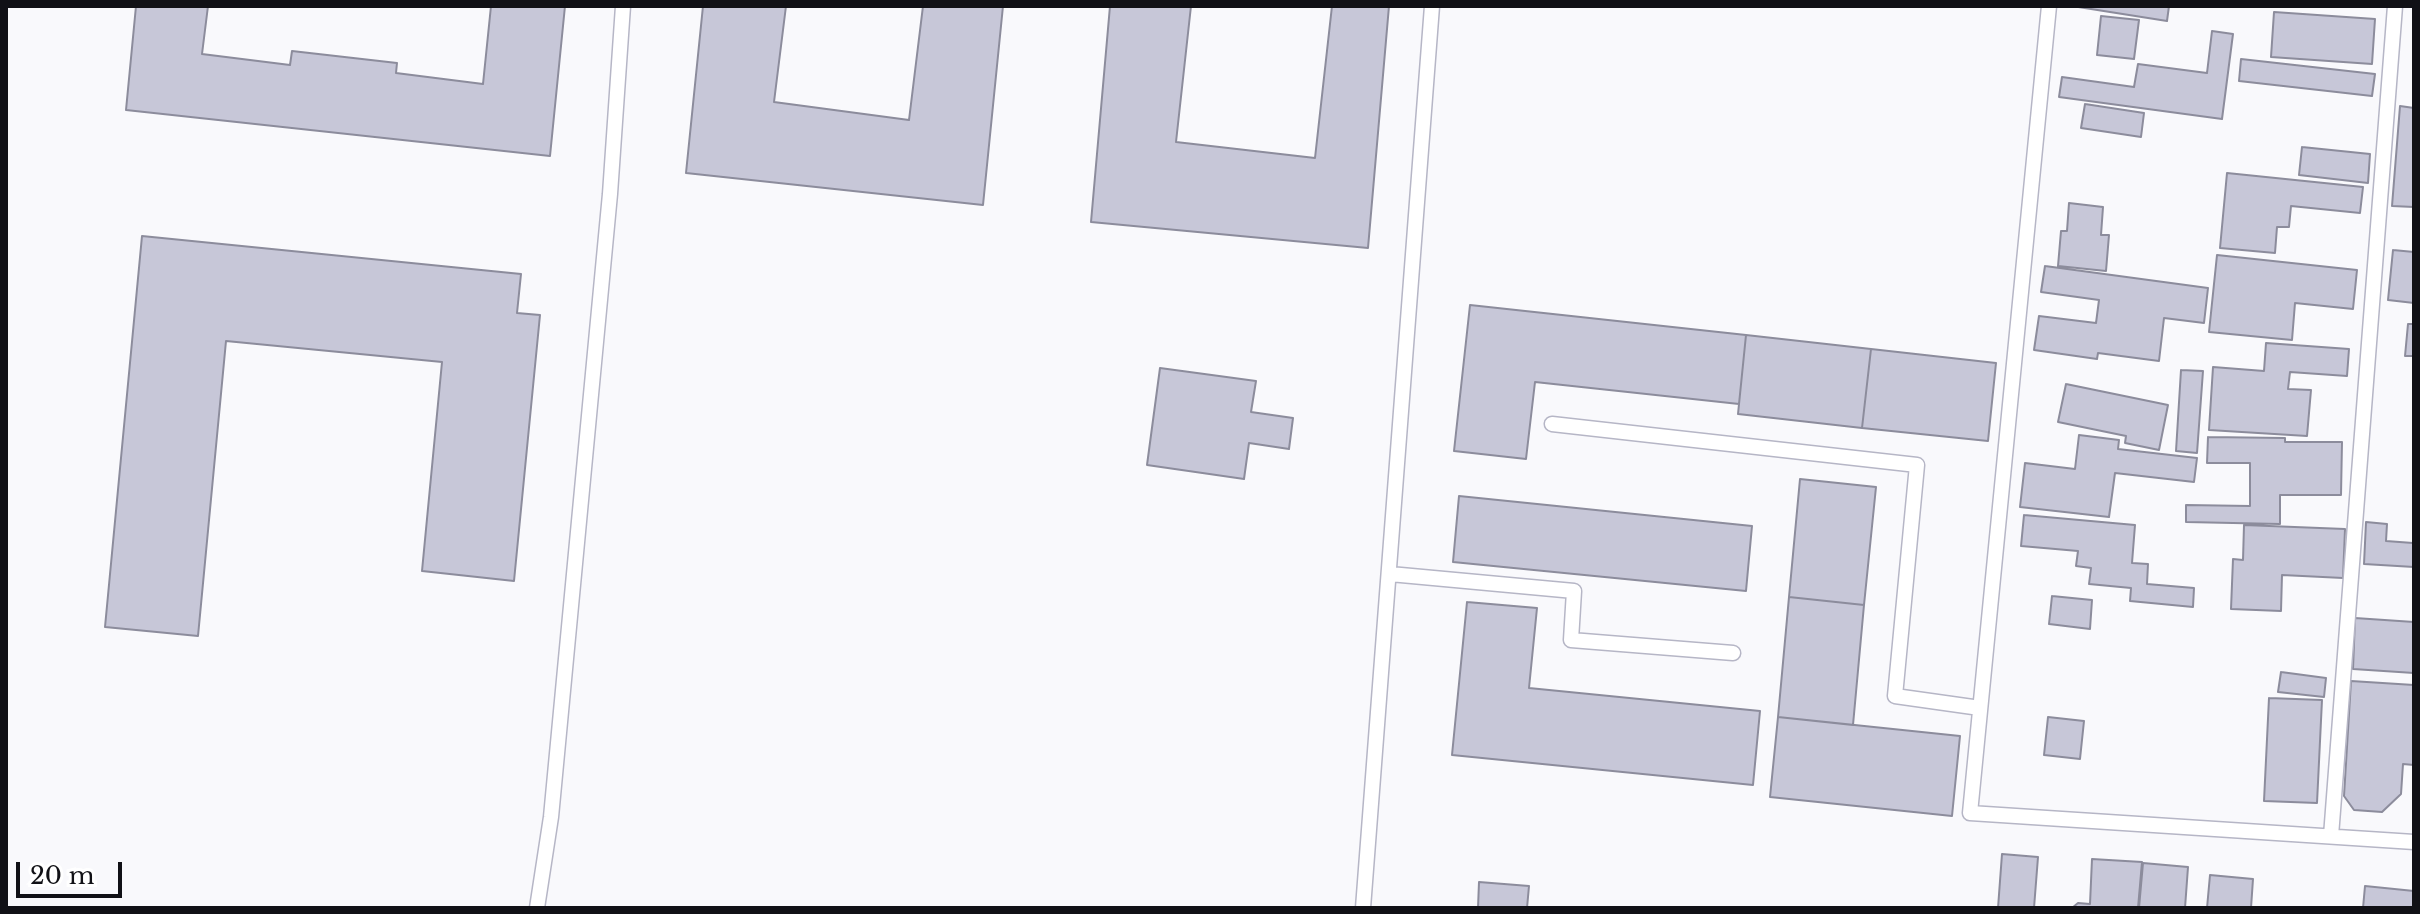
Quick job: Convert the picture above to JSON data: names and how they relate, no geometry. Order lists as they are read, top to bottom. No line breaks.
{"scale_bar":"20 m"}
